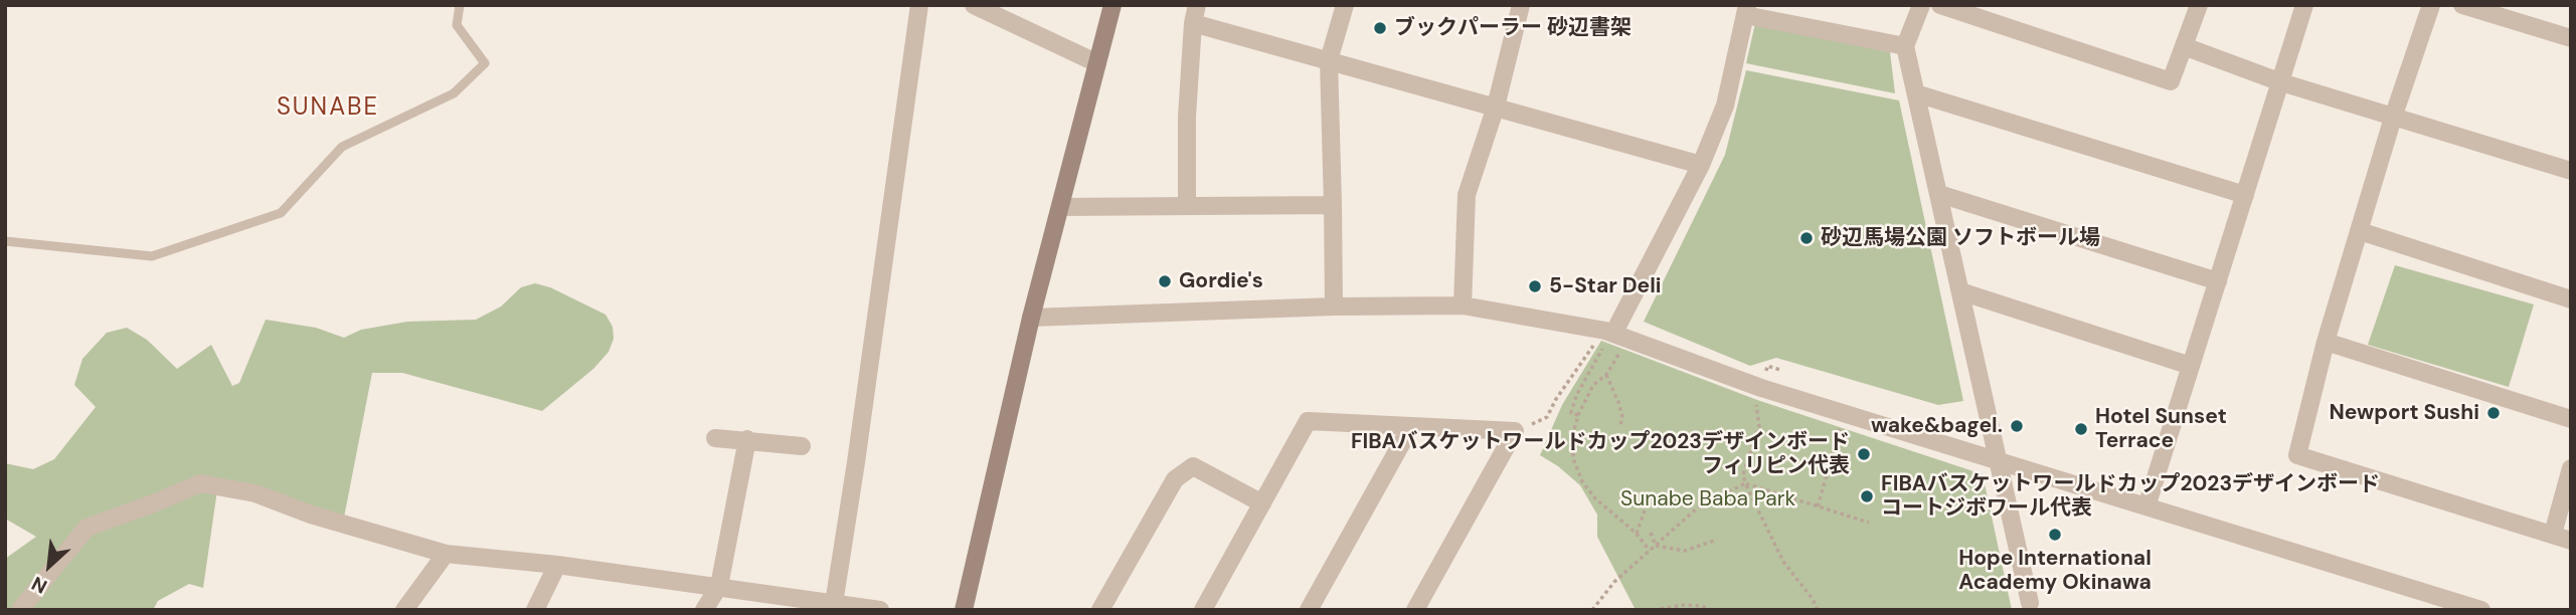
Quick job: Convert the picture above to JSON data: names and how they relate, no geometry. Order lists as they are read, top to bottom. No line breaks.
{"districts":["SUNABE"],"parks":["Sunabe Baba Park"],"places":["ブックパーラー 砂辺書架","砂辺馬場公園 ソフトボール場","Gordie's","5-Star Deli","Newport Sushi","wake&bagel.","Hotel Sunset Terrace","FIBAバスケットワールドカップ2023デザインボード フィリピン代表","FIBAバスケットワールドカップ2023デザインボード コートジボワール代表","Hope International Academy Okinawa"],"north":"bottom left"}
